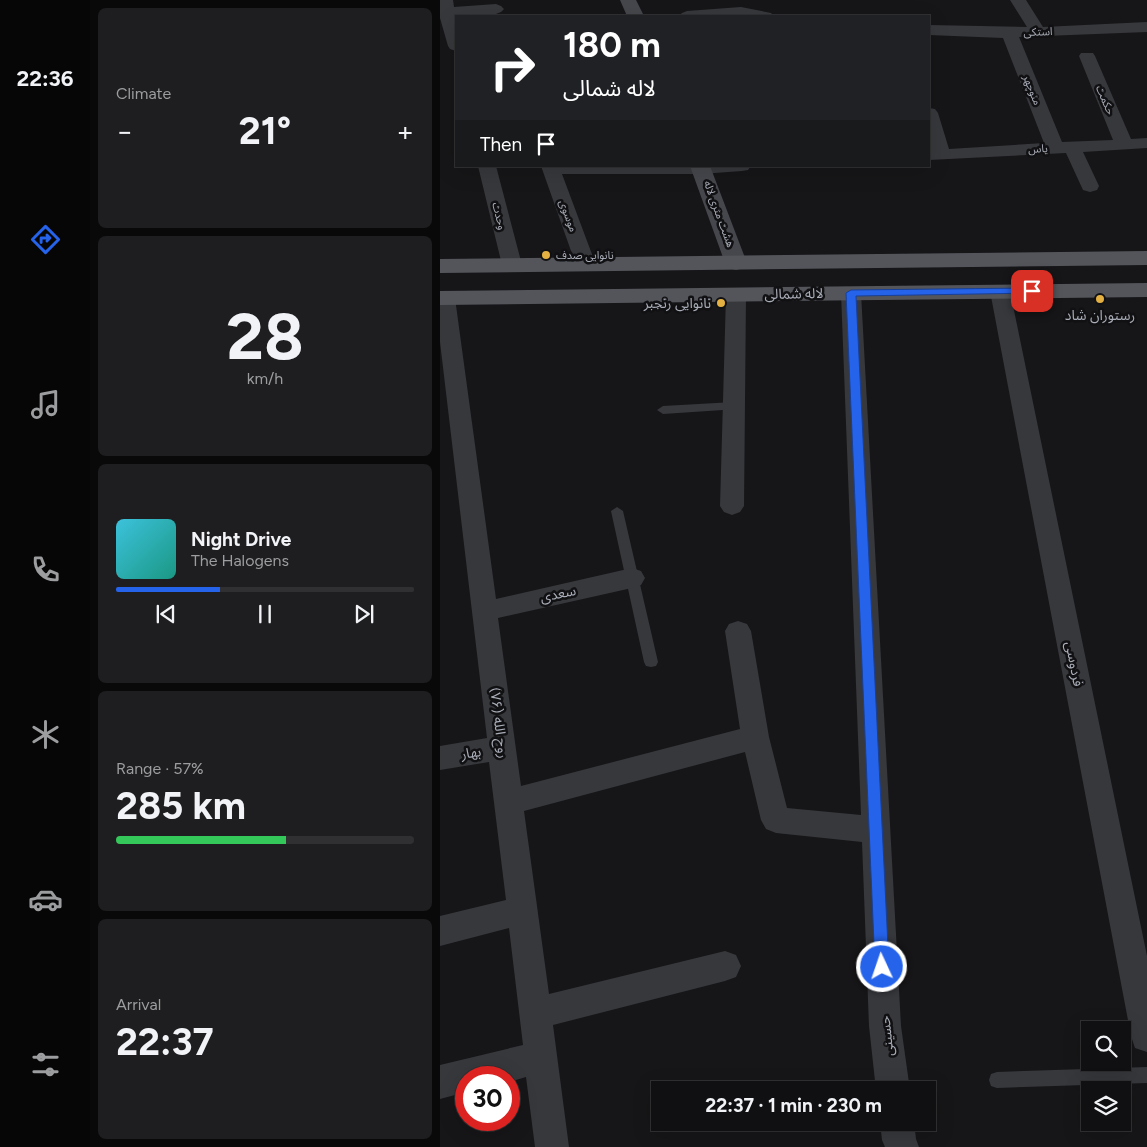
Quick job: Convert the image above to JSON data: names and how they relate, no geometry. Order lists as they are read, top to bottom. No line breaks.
{"streets":{"main road":["لاله شمالی"],"street":["استکی","منوچهر","حکمت","یاس","هشت متری لاله","وحدت","موسوی","سعدی","فردوسی","روح الله (۷۶)","بهار","حسینی"]},"crossings":[["استکی","منوچهر"],["منوچهر","یاس"],["حکمت","یاس"],["لاله شمالی","فردوسی"],["لاله شمالی","روح الله (۷۶)"],["لاله شمالی","حسینی"],["سعدی","روح الله (۷۶)"],["روح الله (۷۶)","بهار"]],"places":["نانوایی صدف","رستوران شاد","نانوایی رنجبر"],"page":{"tabs":"22:36","tile":["Climate",["28","km/h"],["Range · 57%","285 km"],["Arrival","22:37"]],"turn":["180 m","لاله شمالی"],"heat":["−","21°","+"],"then":"Then","song":["Night Drive","The Halogens"],"limit":"30","trip":"22:37 · 1 min · 230 m"}}
